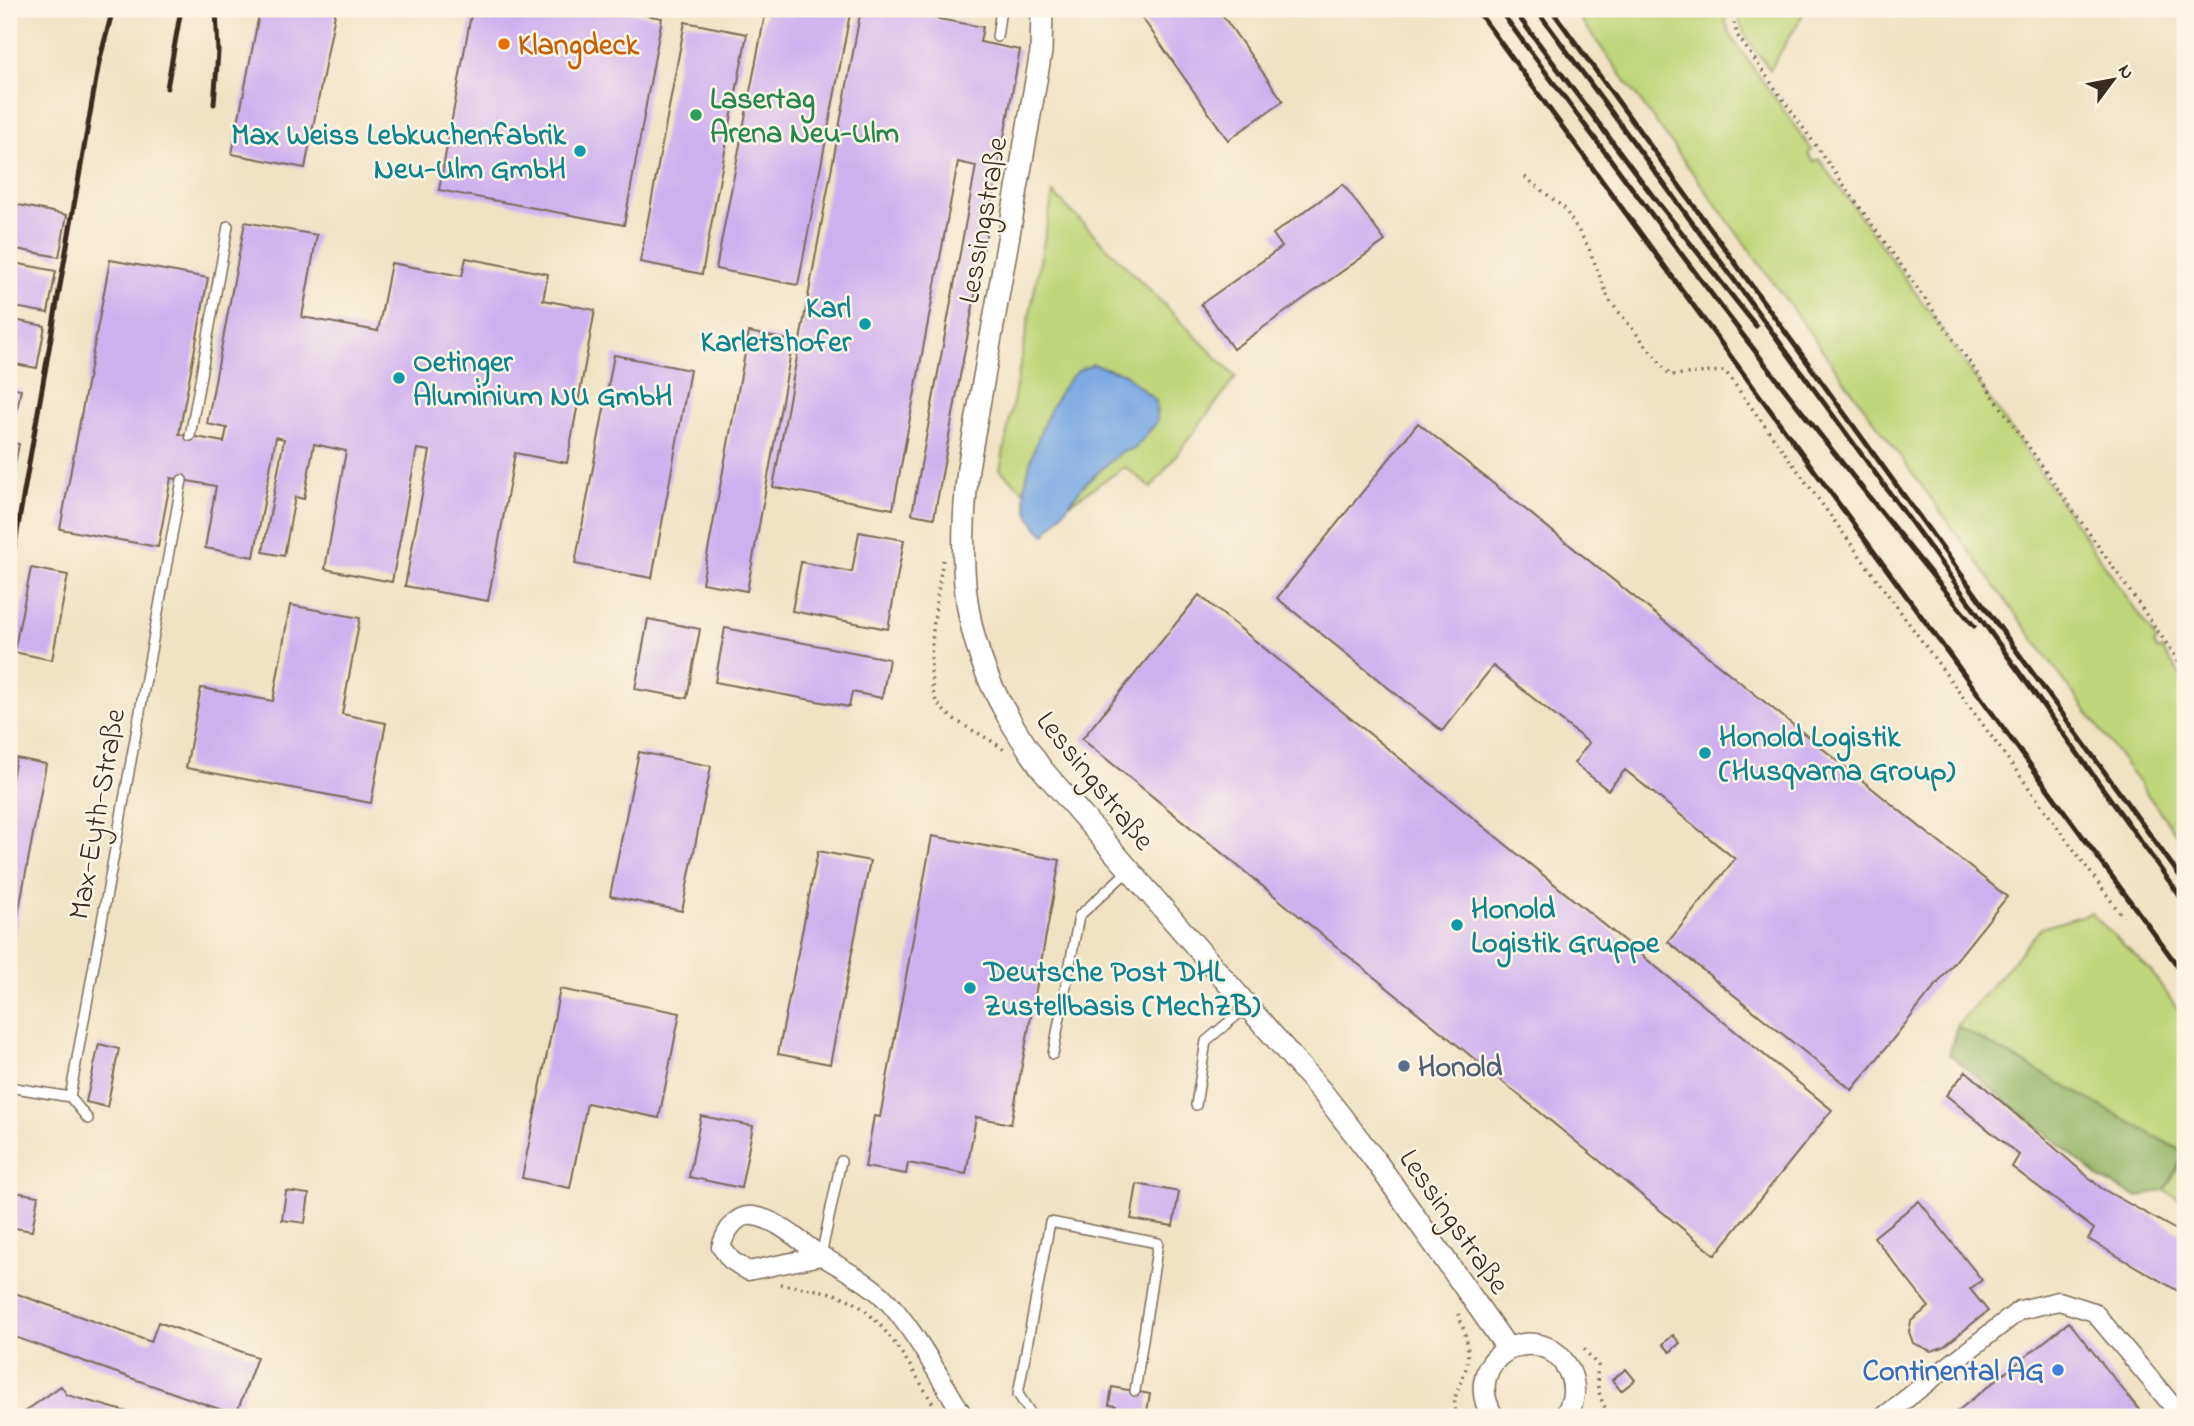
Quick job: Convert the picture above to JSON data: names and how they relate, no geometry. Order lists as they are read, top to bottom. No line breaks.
{"streets":{"street":["Lessingstraße"],"lane":["Max-Eyth-Straße"]},"places":["Klangdeck","Lasertag Arena Neu-Ulm","Max Weiss Lebkuchenfabrik Neu-Ulm GmbH","Karl Karletshofer","Oetinger Aluminium NU GmbH","Honold Logistik (Husqvarna Group)","Honold Logistik Gruppe","Deutsche Post DHL Zustellbasis (MechZB)","Honold","Continental AG"],"north":"top right"}
